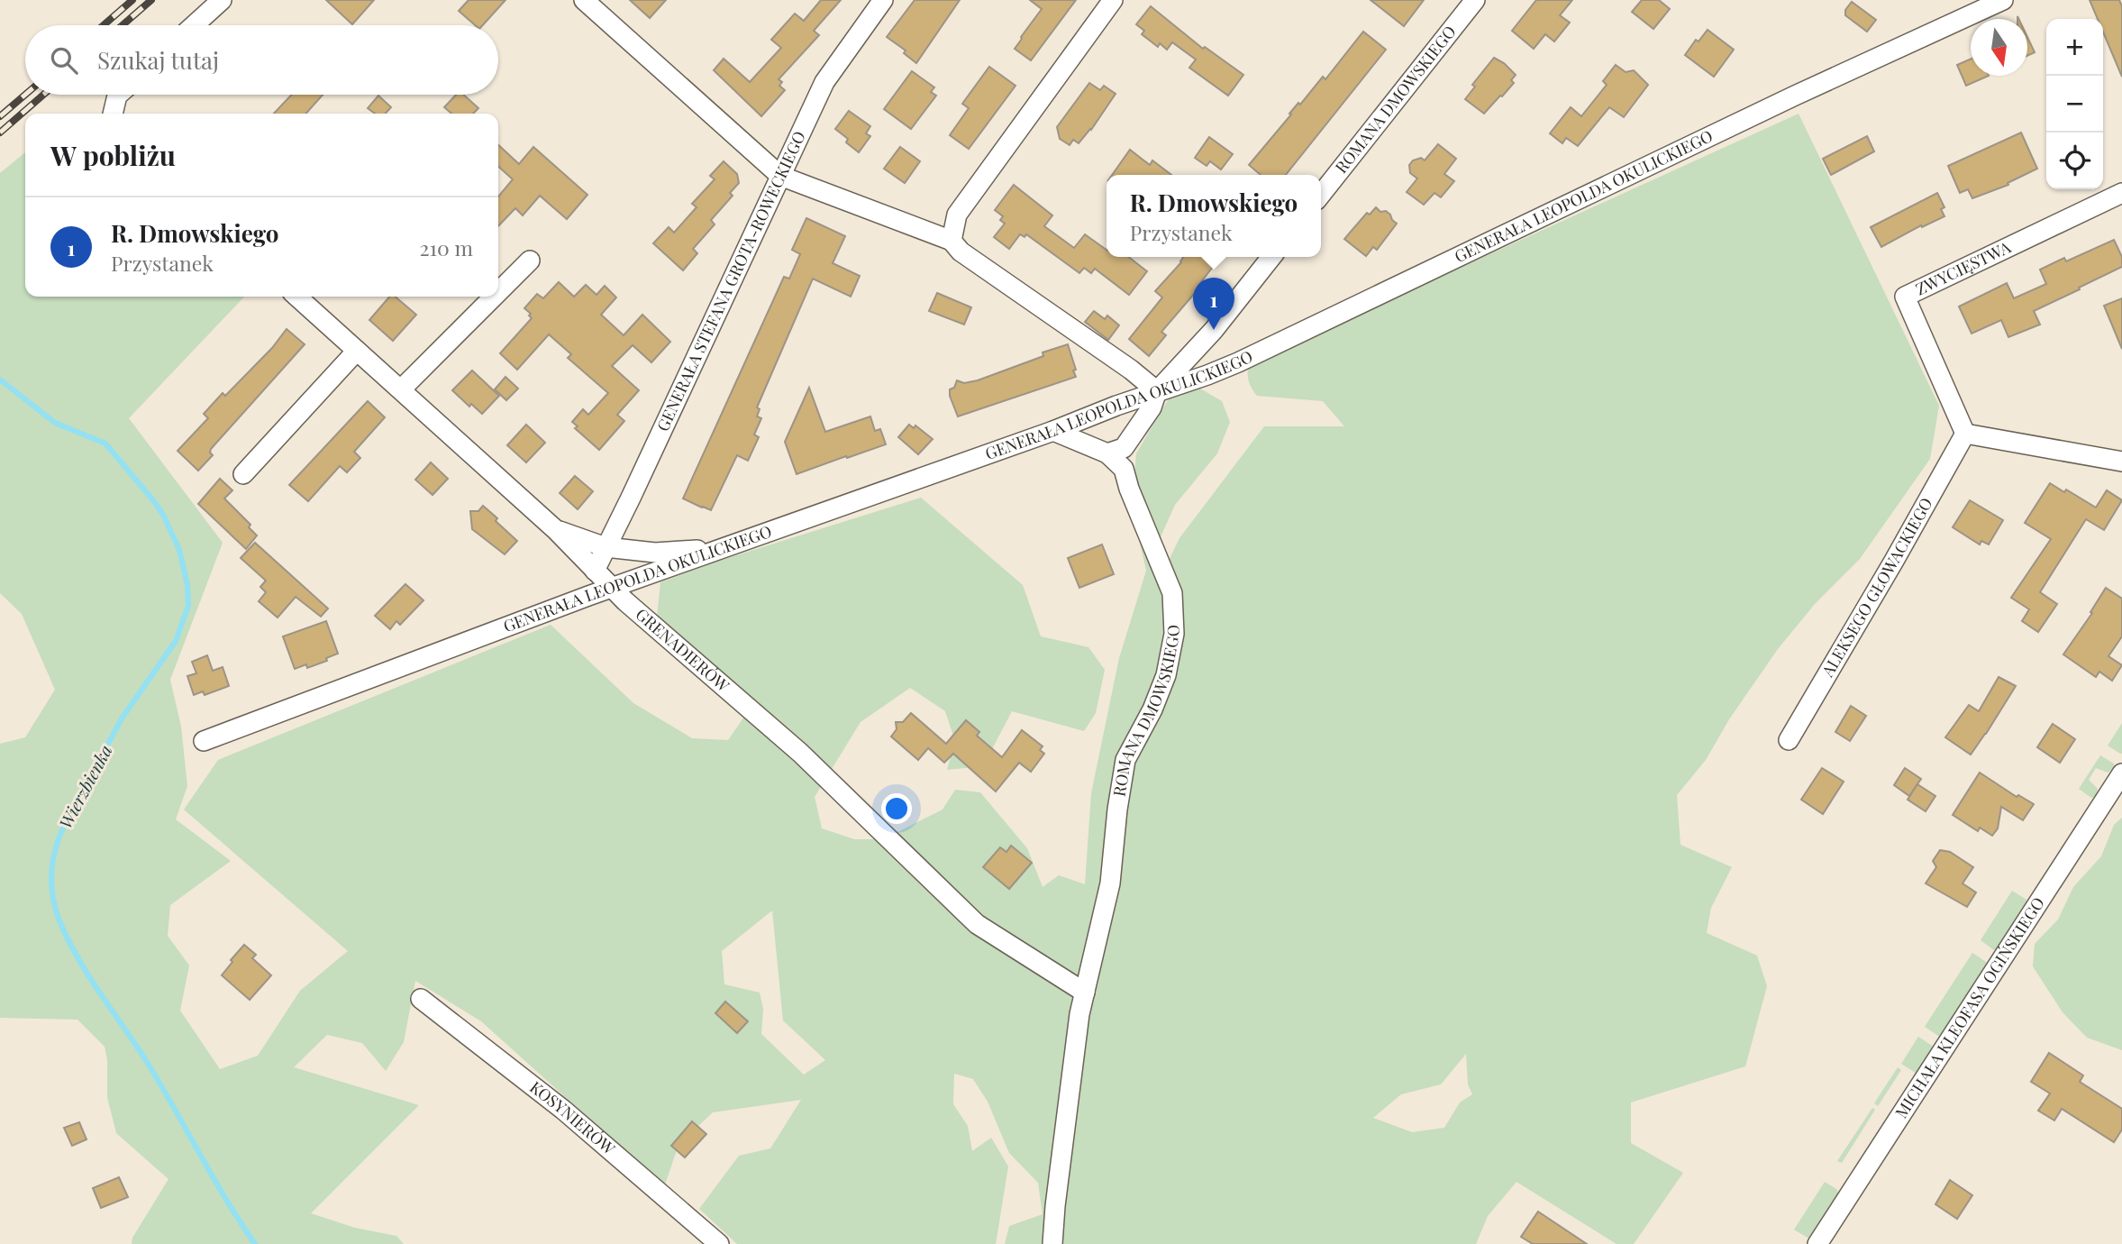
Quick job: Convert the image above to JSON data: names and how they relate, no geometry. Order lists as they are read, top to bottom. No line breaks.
{"streets":{"street":["ROMANA DMOWSKIEGO","GENERAŁA LEOPOLDA OKULICKIEGO","ZWYCIĘSTWA","GENERAŁA STEFANA GROTA-ROWECKIEGO","ALEKSEGO GŁOWACKIEGO","GRENADIERÓW","MICHAŁA KLEOFASA OGIŃSKIEGO","KOSYNIERÓW"]},"crossings":[["ROMANA DMOWSKIEGO","GRENADIERÓW"],["GENERAŁA LEOPOLDA OKULICKIEGO","GRENADIERÓW"],["ZWYCIĘSTWA","ALEKSEGO GŁOWACKIEGO"],["GENERAŁA STEFANA GROTA-ROWECKIEGO","GRENADIERÓW"]],"water":["Wierzbienka"],"north":"bottom","page":{"map_buttons":["+","−"],"search":"Szukaj tutaj","heading":"W pobliżu","popup":["R. Dmowskiego","Przystanek"],"list":[{"mark":"1","name":"R. Dmowskiego","note":"Przystanek","value":"210 m"}],"pins":"1"}}
